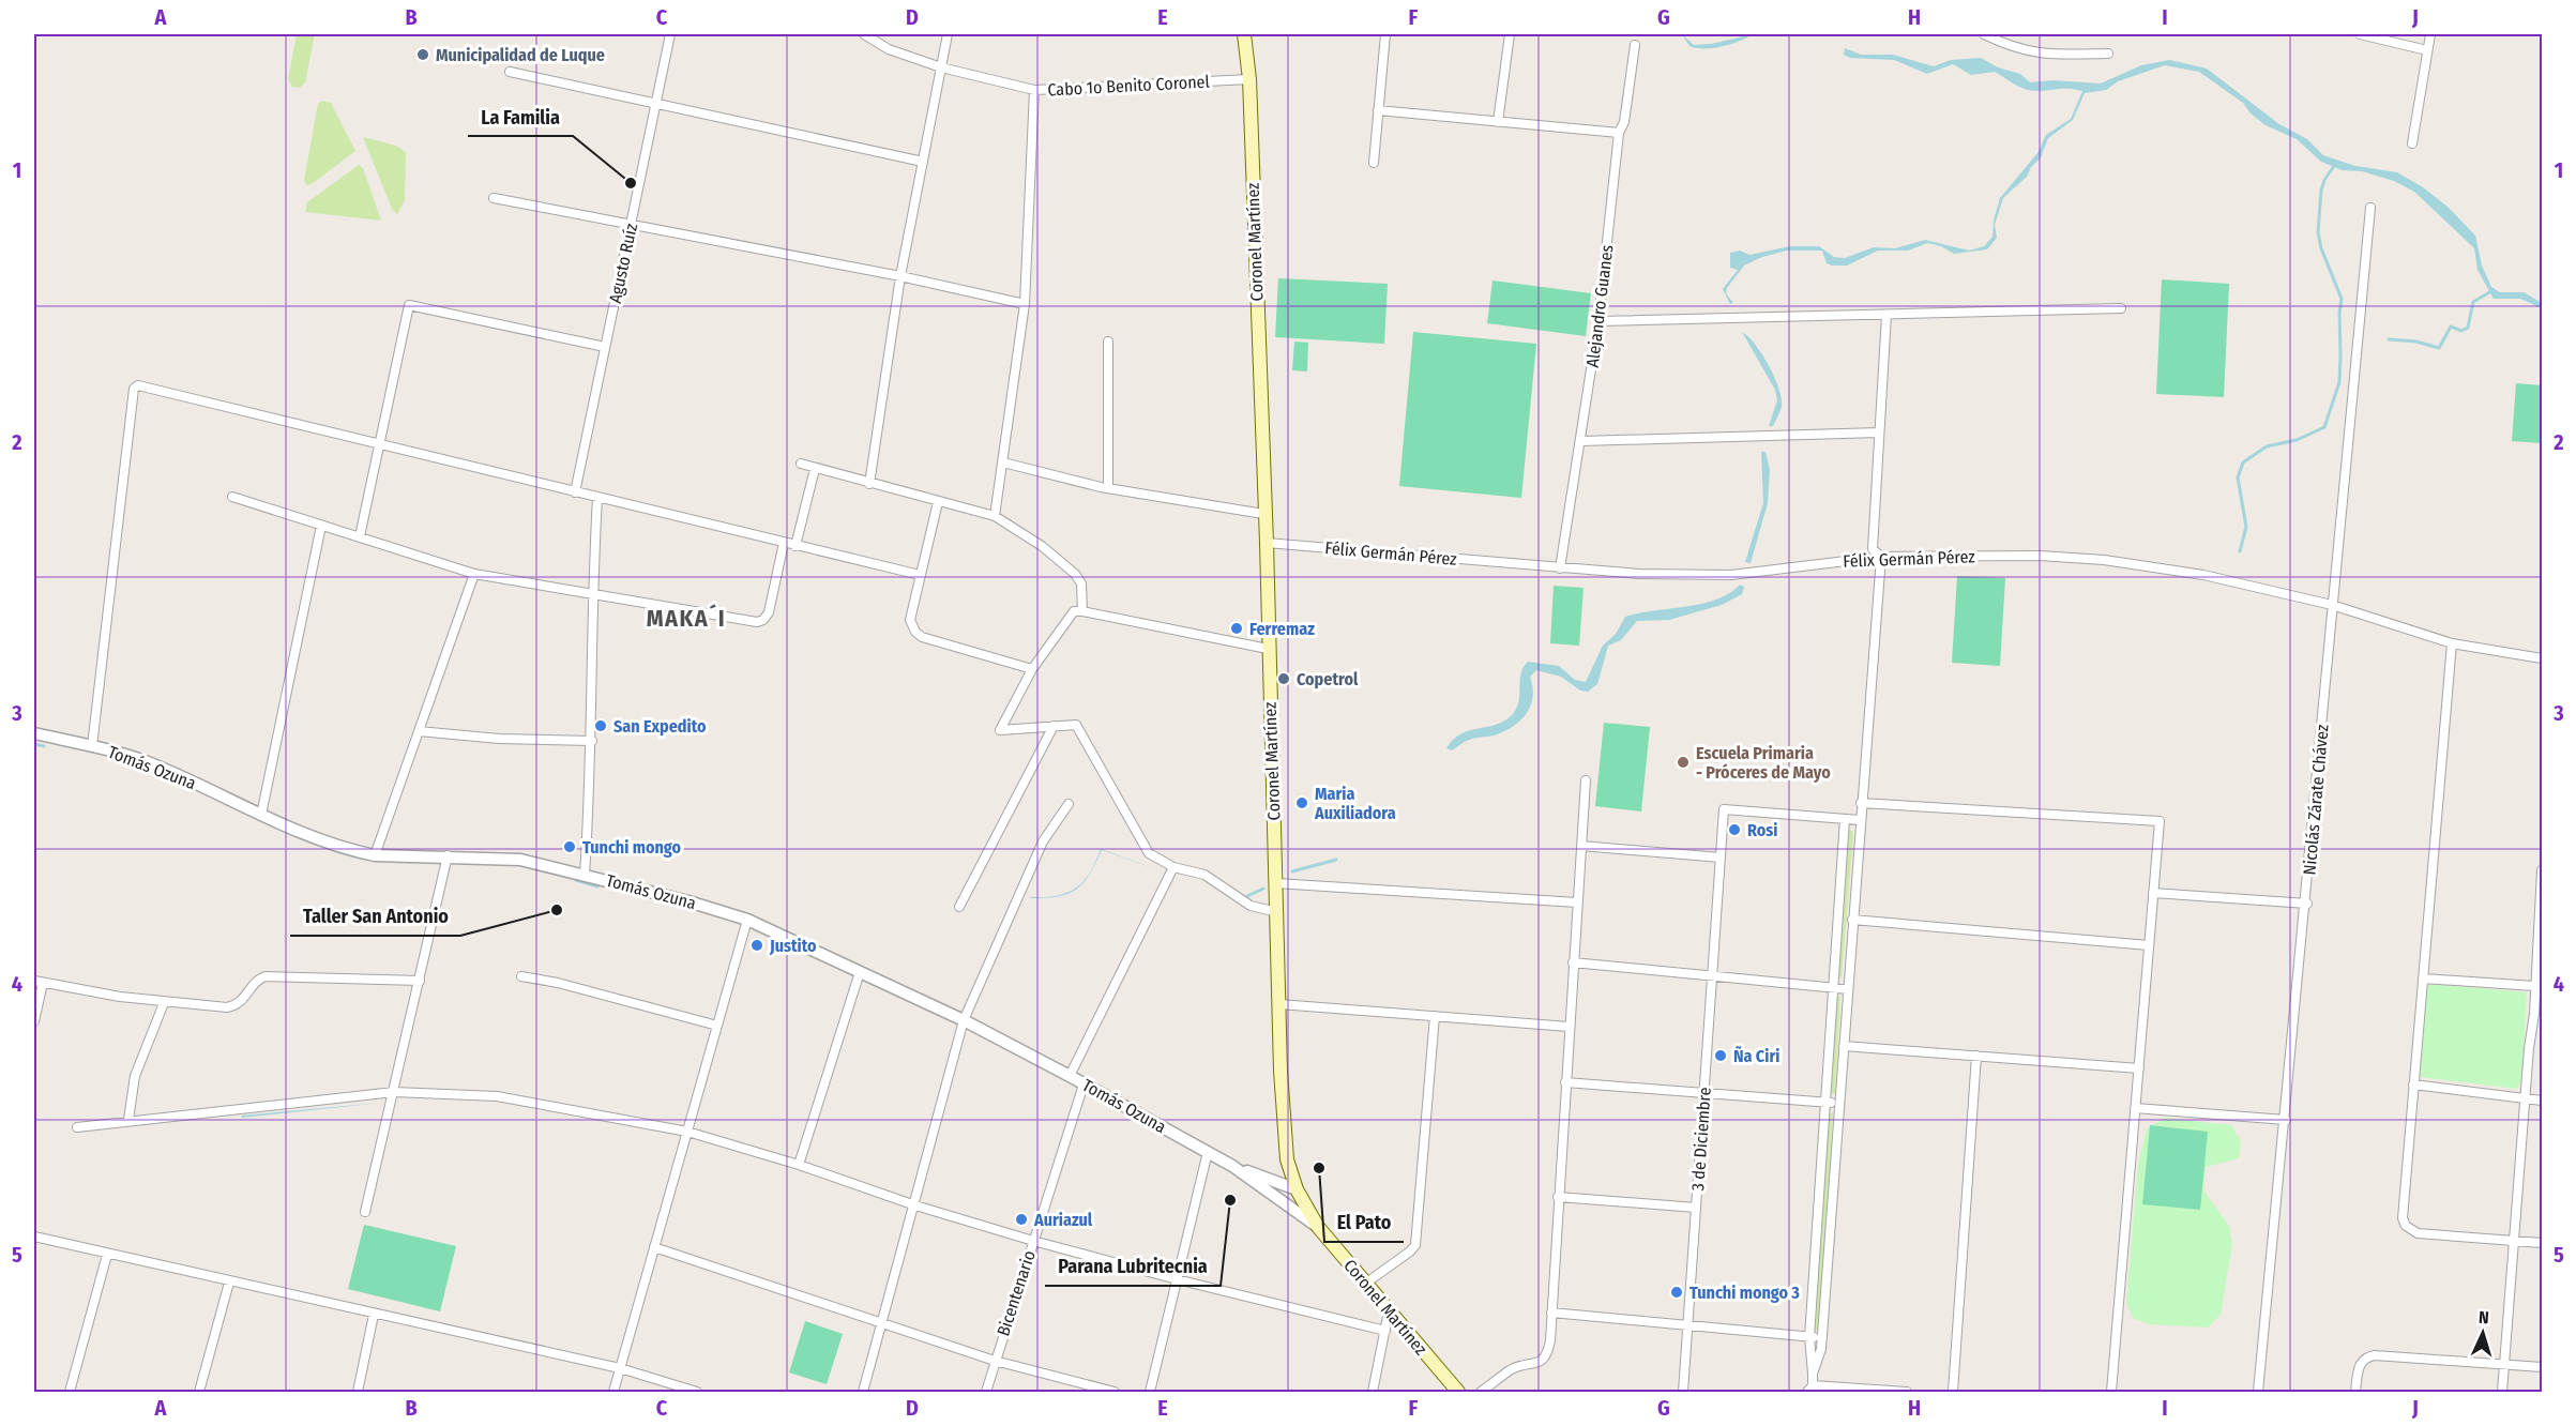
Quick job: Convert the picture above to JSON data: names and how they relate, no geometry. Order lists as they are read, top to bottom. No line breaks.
{"streets":{"main road":["Coronel Martínez"],"street":["Cabo 1o Benito Coronel","Agusto Ruíz","Alejandro Guanes","Félix Germán Pérez","Tomás Ozuna","Nicolás Zárate Chávez","3 de Diciembre","Bicentenario"]},"crossings":[["Cabo 1o Benito Coronel","Coronel Martínez"],["Coronel Martínez","Félix Germán Pérez"],["Coronel Martínez","Tomás Ozuna"],["Alejandro Guanes","Félix Germán Pérez"],["Félix Germán Pérez","Nicolás Zárate Chávez"],["Tomás Ozuna","Bicentenario"]],"districts":["MAKA´I"],"places":["Municipalidad de Luque","La Familia","Ferremaz","Copetrol","San Expedito","Escuela Primaria - Próceres de Mayo","Maria Auxiliadora","Rosi","Tunchi mongo","Taller San Antonio","Justito","Ña Ciri","El Pato","Parana Lubritecnia","Auriazul","Tunchi mongo 3"],"north":"top","grid":{"columns":["A","B","C","D","E","F","G","H","I","J"],"rows":["1","2","3","4","5"]}}
